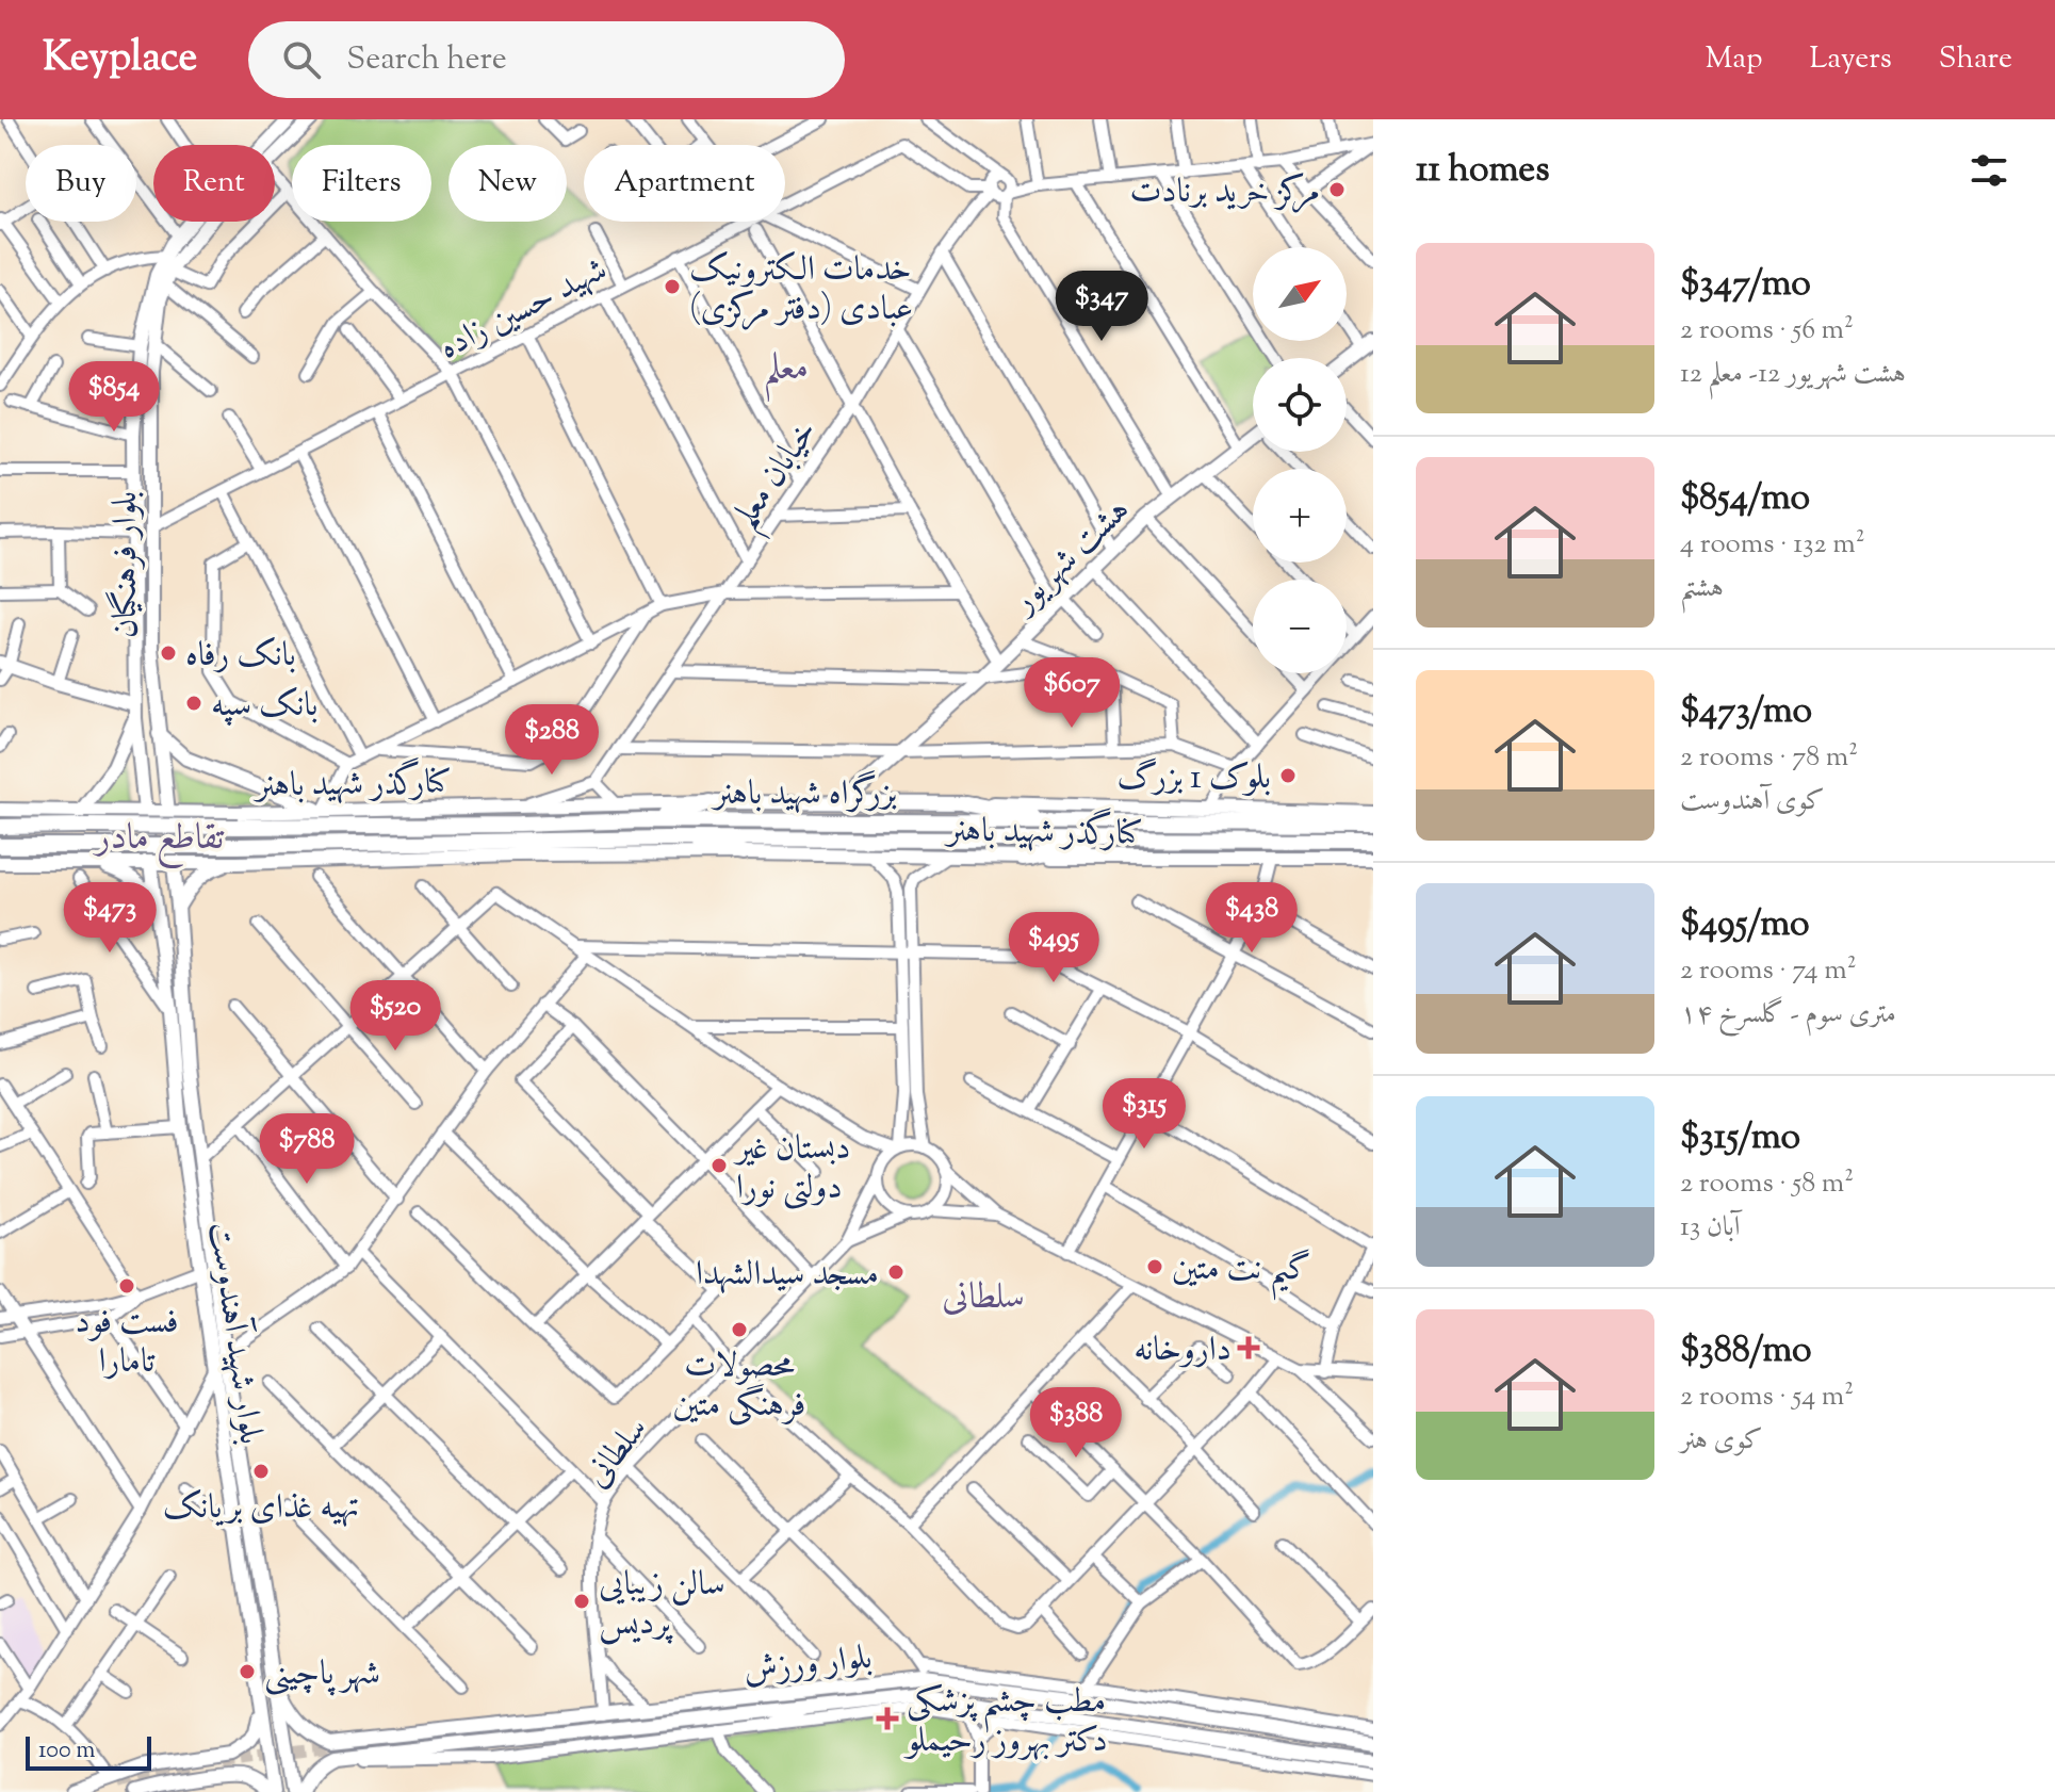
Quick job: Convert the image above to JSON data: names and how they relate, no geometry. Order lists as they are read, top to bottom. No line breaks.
{"streets":{"highway":["بزرگراه شهید باهنر"],"main road":["هشت شهریور","بلوار فرهنگیان","کنارگذر شهید باهنر","بلوار شهید آهندوست","بلوار ورزش"],"street":["شهید حسین زاده","خیابان معلم","سلطانی"]},"crossings":[["شهید حسین زاده","خیابان معلم"],["شهید حسین زاده","بلوار فرهنگیان"],["هشت شهریور","کنارگذر شهید باهنر"],["بلوار فرهنگیان","کنارگذر شهید باهنر"],["بلوار فرهنگیان","بلوار شهید آهندوست"],["کنارگذر شهید باهنر","بزرگراه شهید باهنر"],["کنارگذر شهید باهنر","بلوار شهید آهندوست"],["سلطانی","بلوار ورزش"]],"districts":["معلم","تقاطع مادر","سلطانی"],"places":{"other":["مرکز خرید برنادت","خدمات الکترونیک عبادی (دفتر مرکزی)","بانک رفاه","بانک سپه","بلوک 1 بزرگ","دبستان غیر دولتی نورا","گیم نت متین","مسجد سیدالشهدا","فست فود تامارا","محصولات فرهنگی متین","تهیه غذای بریانک","سالن زیبایی پردیس","شهر پاچینی"],"health":["داروخانه","مطب چشم پزشکی دکتر بهروز رحیملو"]},"scale_bar":"100 m","north":"top right","page":{"header":"Keyplace","search":"Search here","nav":["Map","Layers","Share"],"heading":"11 homes","chip":["Buy","Rent","Filters","New","Apartment"],"list":[{"name":"$347/mo","note":"2 rooms · 56 m² · هشت شهریور 12- معلم 12"},{"name":"$854/mo","note":"4 rooms · 132 m² · هشتم"},{"name":"$473/mo","note":"2 rooms · 78 m² · کوی آهندوست"},{"name":"$495/mo","note":"2 rooms · 74 m² · ۱۴ متری سوم - گلسرخ"},{"name":"$315/mo","note":"2 rooms · 58 m² · 13 آبان"},{"name":"$388/mo","note":"2 rooms · 54 m² · کوی هنر"}],"map_buttons":["+","−"],"price":["$347","$854","$607","$288","$473","$438","$495","$520","$315","$788","$388"],"scale":"100 m"}}
